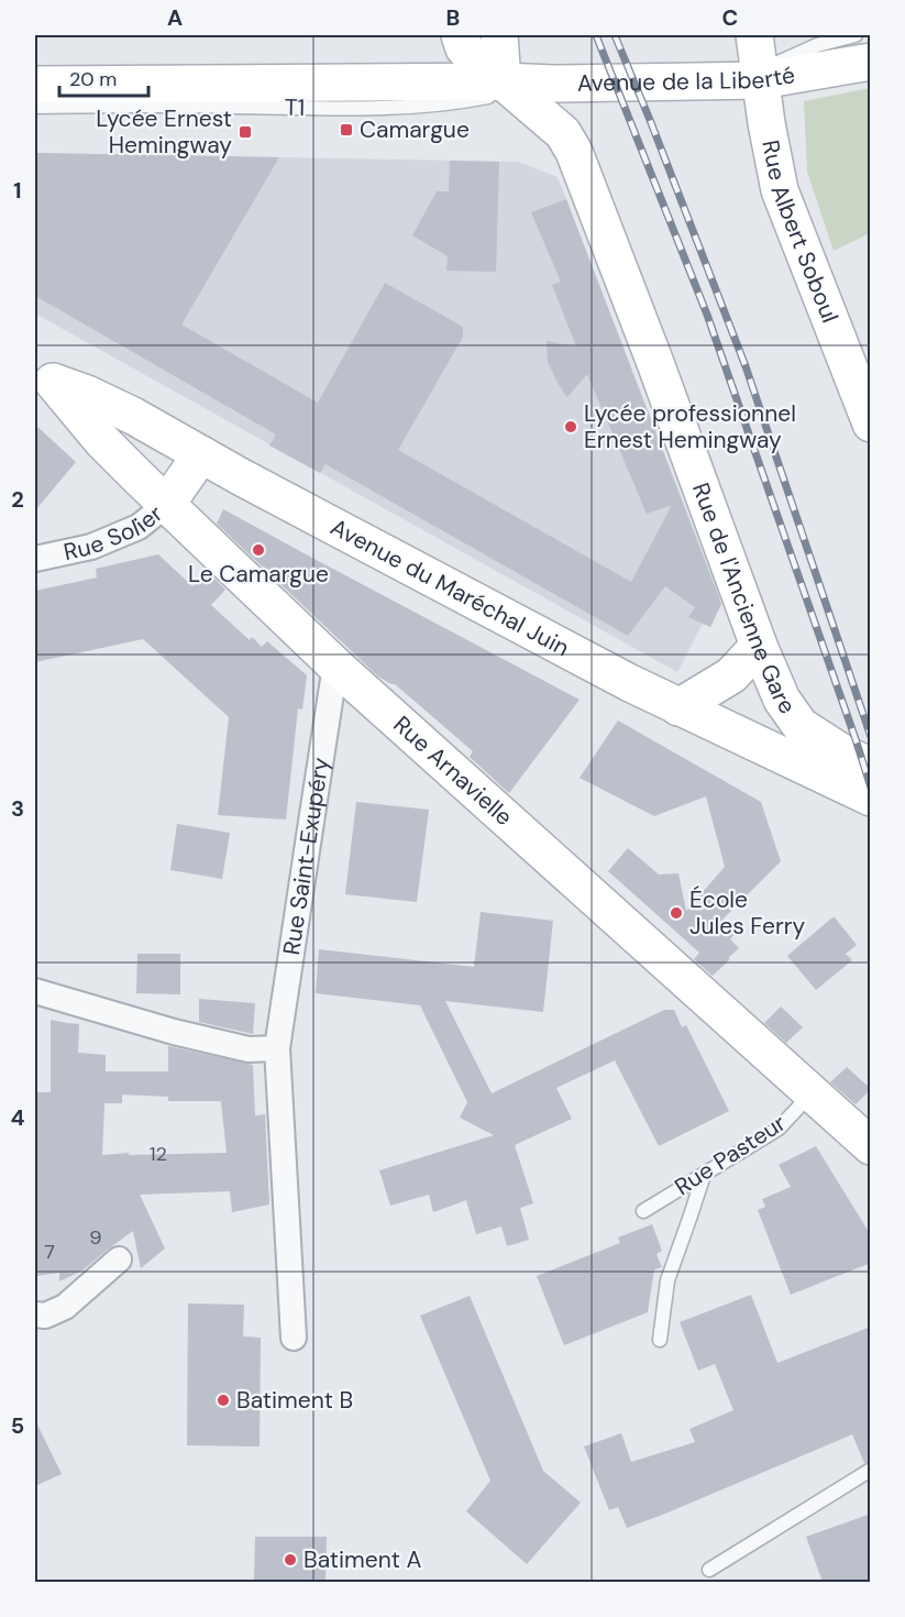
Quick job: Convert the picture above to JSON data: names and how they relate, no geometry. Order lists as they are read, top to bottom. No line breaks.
{"streets":{"street":["Avenue de la Liberté","Rue Albert Soboul","Rue Solier","Avenue du Maréchal Juin","Rue de l'Ancienne Gare","Rue Arnavielle","Rue Saint-Exupéry"],"lane":["T1","Rue Pasteur"]},"crossings":[["Avenue de la Liberté","T1"],["Avenue de la Liberté","Rue Albert Soboul"],["Avenue de la Liberté","Rue de l'Ancienne Gare"],["T1","Rue de l'Ancienne Gare"],["Rue Solier","Avenue du Maréchal Juin"],["Rue Solier","Rue Arnavielle"],["Avenue du Maréchal Juin","Rue Arnavielle"],["Rue Arnavielle","Rue Saint-Exupéry"],["Rue Arnavielle","Rue Pasteur"]],"places":{"transit":["Camargue","Lycée Ernest Hemingway"],"other":["Lycée professionnel Ernest Hemingway","Le Camargue","École Jules Ferry","Batiment B","Batiment A"]},"house_numbers":["12","9","7"],"scale_bar":"20 m","grid":{"columns":["A","B","C"],"rows":["1","2","3","4","5"]}}
